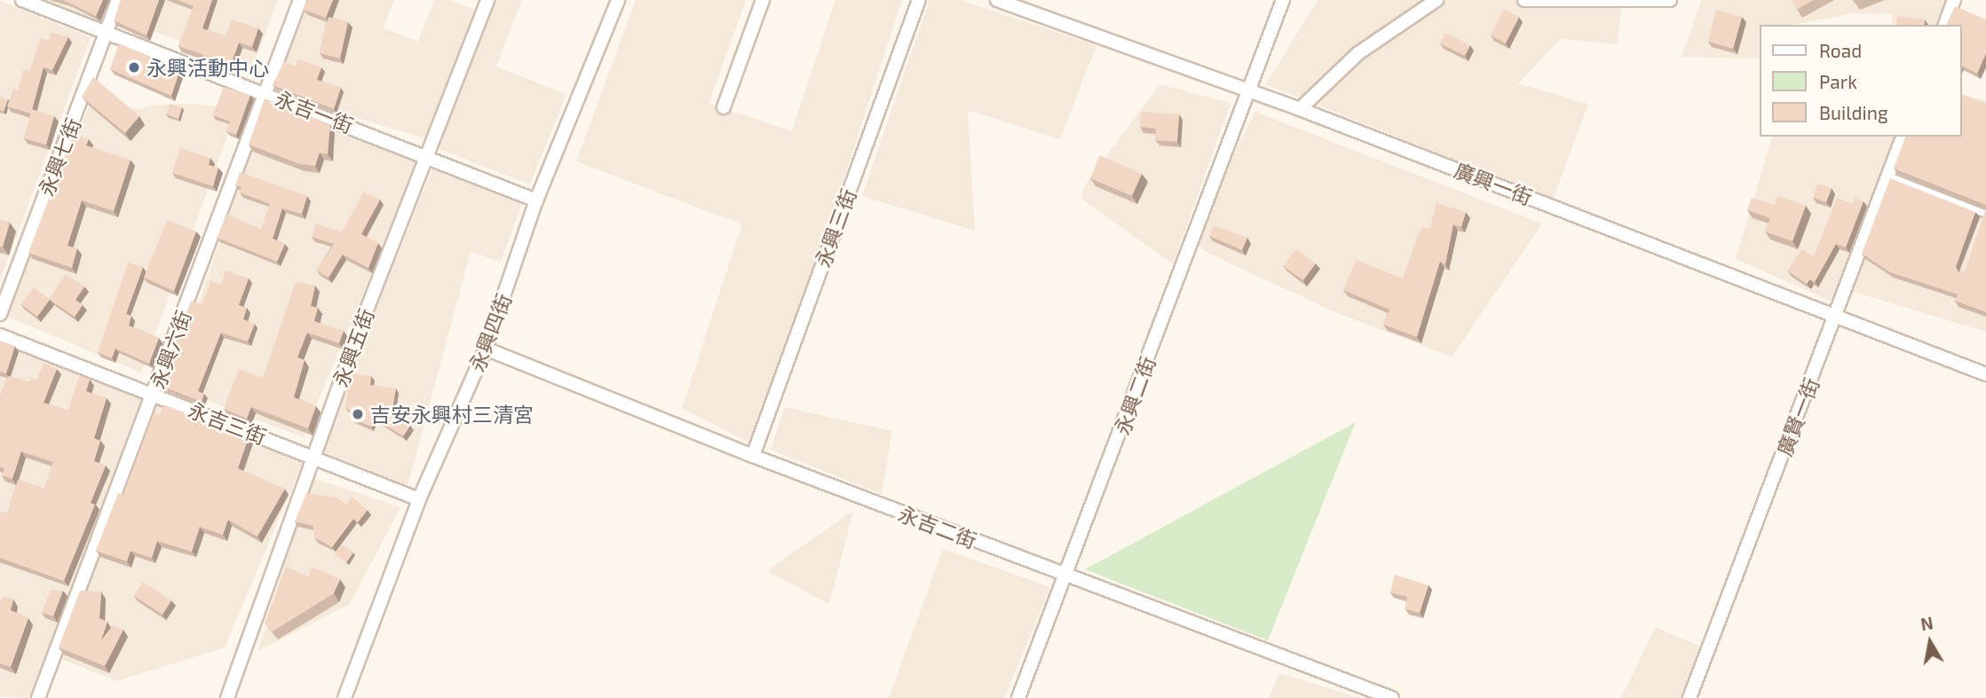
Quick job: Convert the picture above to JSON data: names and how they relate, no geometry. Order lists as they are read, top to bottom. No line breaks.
{"streets":{"street":["永吉一街","永興七街","廣興一街","永興三街","永興四街","永興五街","永興六街","永興二街","廣賢一街","永吉三街","永吉二街"]},"crossings":[["永吉一街","永興七街"],["永吉一街","永興四街"],["永吉一街","永興五街"],["永吉一街","永興六街"],["廣興一街","永興二街"],["廣興一街","廣賢一街"],["永興三街","永吉二街"],["永興四街","永吉三街"],["永興四街","永吉二街"],["永興五街","永吉三街"],["永興六街","永吉三街"],["永興二街","永吉二街"]],"places":["永興活動中心","吉安永興村三清宮"],"legend":["Road","Park","Building"],"north":"top"}
